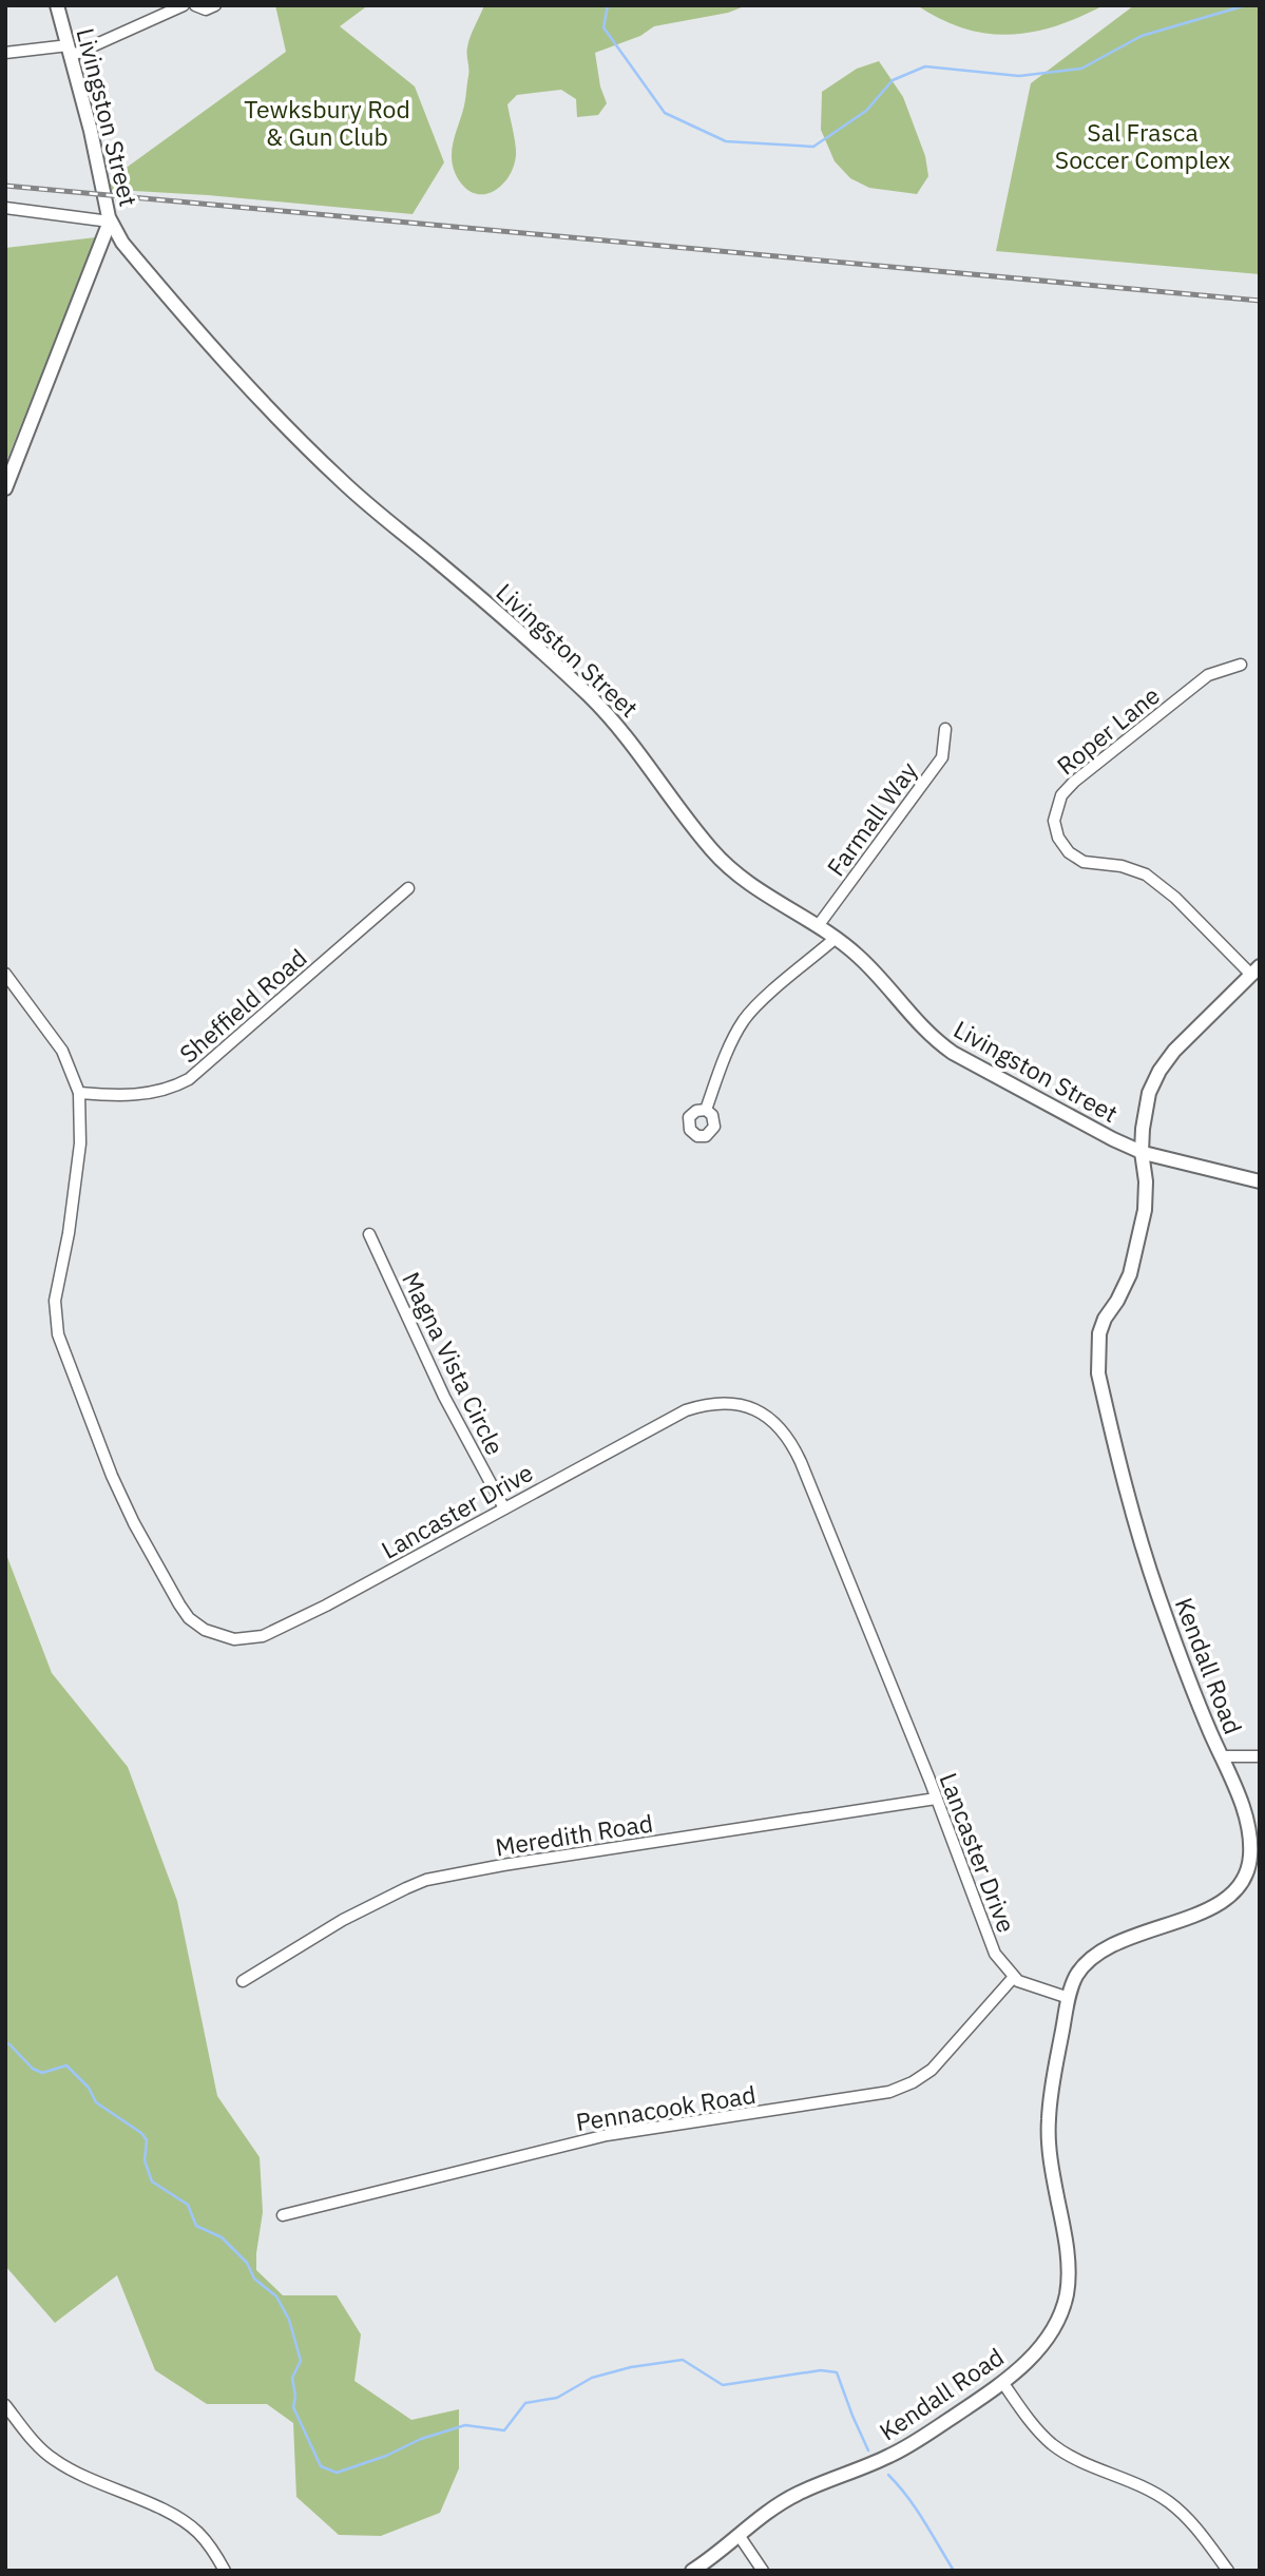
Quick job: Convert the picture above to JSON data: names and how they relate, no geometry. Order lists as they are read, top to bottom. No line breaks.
{"streets":{"street":["Livingston Street","Roper Lane","Farmall Way","Sheffield Road","Magna Vista Circle","Lancaster Drive","Kendall Road","Meredith Road","Pennacook Road"]},"crossings":[["Livingston Street","Farmall Way"],["Livingston Street","Kendall Road"],["Roper Lane","Kendall Road"],["Sheffield Road","Lancaster Drive"],["Magna Vista Circle","Lancaster Drive"],["Lancaster Drive","Kendall Road"],["Lancaster Drive","Meredith Road"],["Lancaster Drive","Pennacook Road"]],"parks":["Tewksbury Rod & Gun Club","Sal Frasca Soccer Complex"]}
